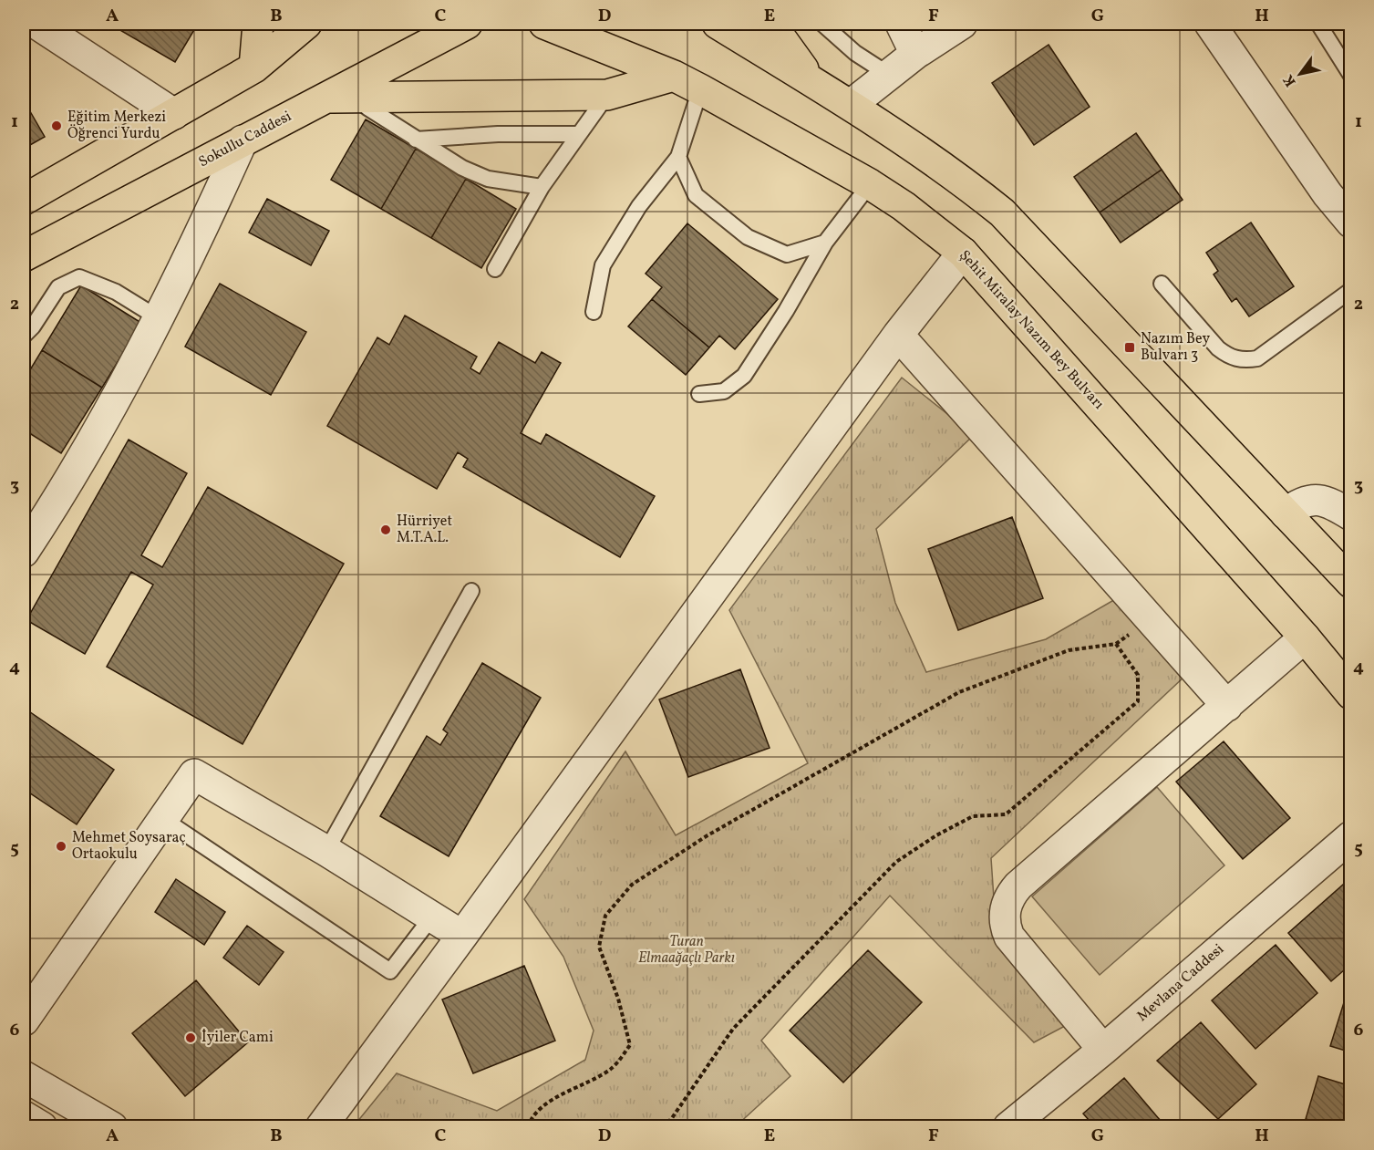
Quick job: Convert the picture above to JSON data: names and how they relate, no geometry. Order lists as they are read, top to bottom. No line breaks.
{"streets":{"main road":["Sokullu Caddesi","Şehit Miralay Nazım Bey Bulvarı"],"street":["Mevlana Caddesi"]},"parks":["Turan Elmaağaçlı Parkı"],"places":{"other":["Eğitim Merkezi Öğrenci Yurdu","Hürriyet M.T.A.L.","Mehmet Soysaraç Ortaokulu","İyiler Cami"],"transit":["Nazım Bey Bulvarı 3"]},"north":"bottom left","grid":{"columns":["A","B","C","D","E","F","G","H"],"rows":["1","2","3","4","5","6"]}}
